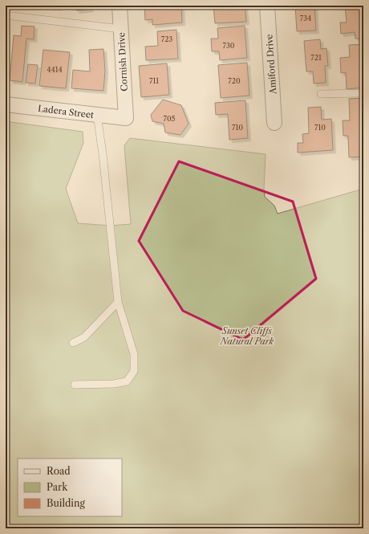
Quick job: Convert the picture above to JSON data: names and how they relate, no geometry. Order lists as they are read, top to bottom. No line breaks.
{"streets":{"street":["Cornish Drive","Amiford Drive","Ladera Street"]},"crossings":[["Cornish Drive","Ladera Street"]],"parks":["Sunset Cliffs Natural Park"],"house_numbers":["734","723","730","721","4414","711","720","705","710","710"],"legend":["Road","Park","Building"]}
